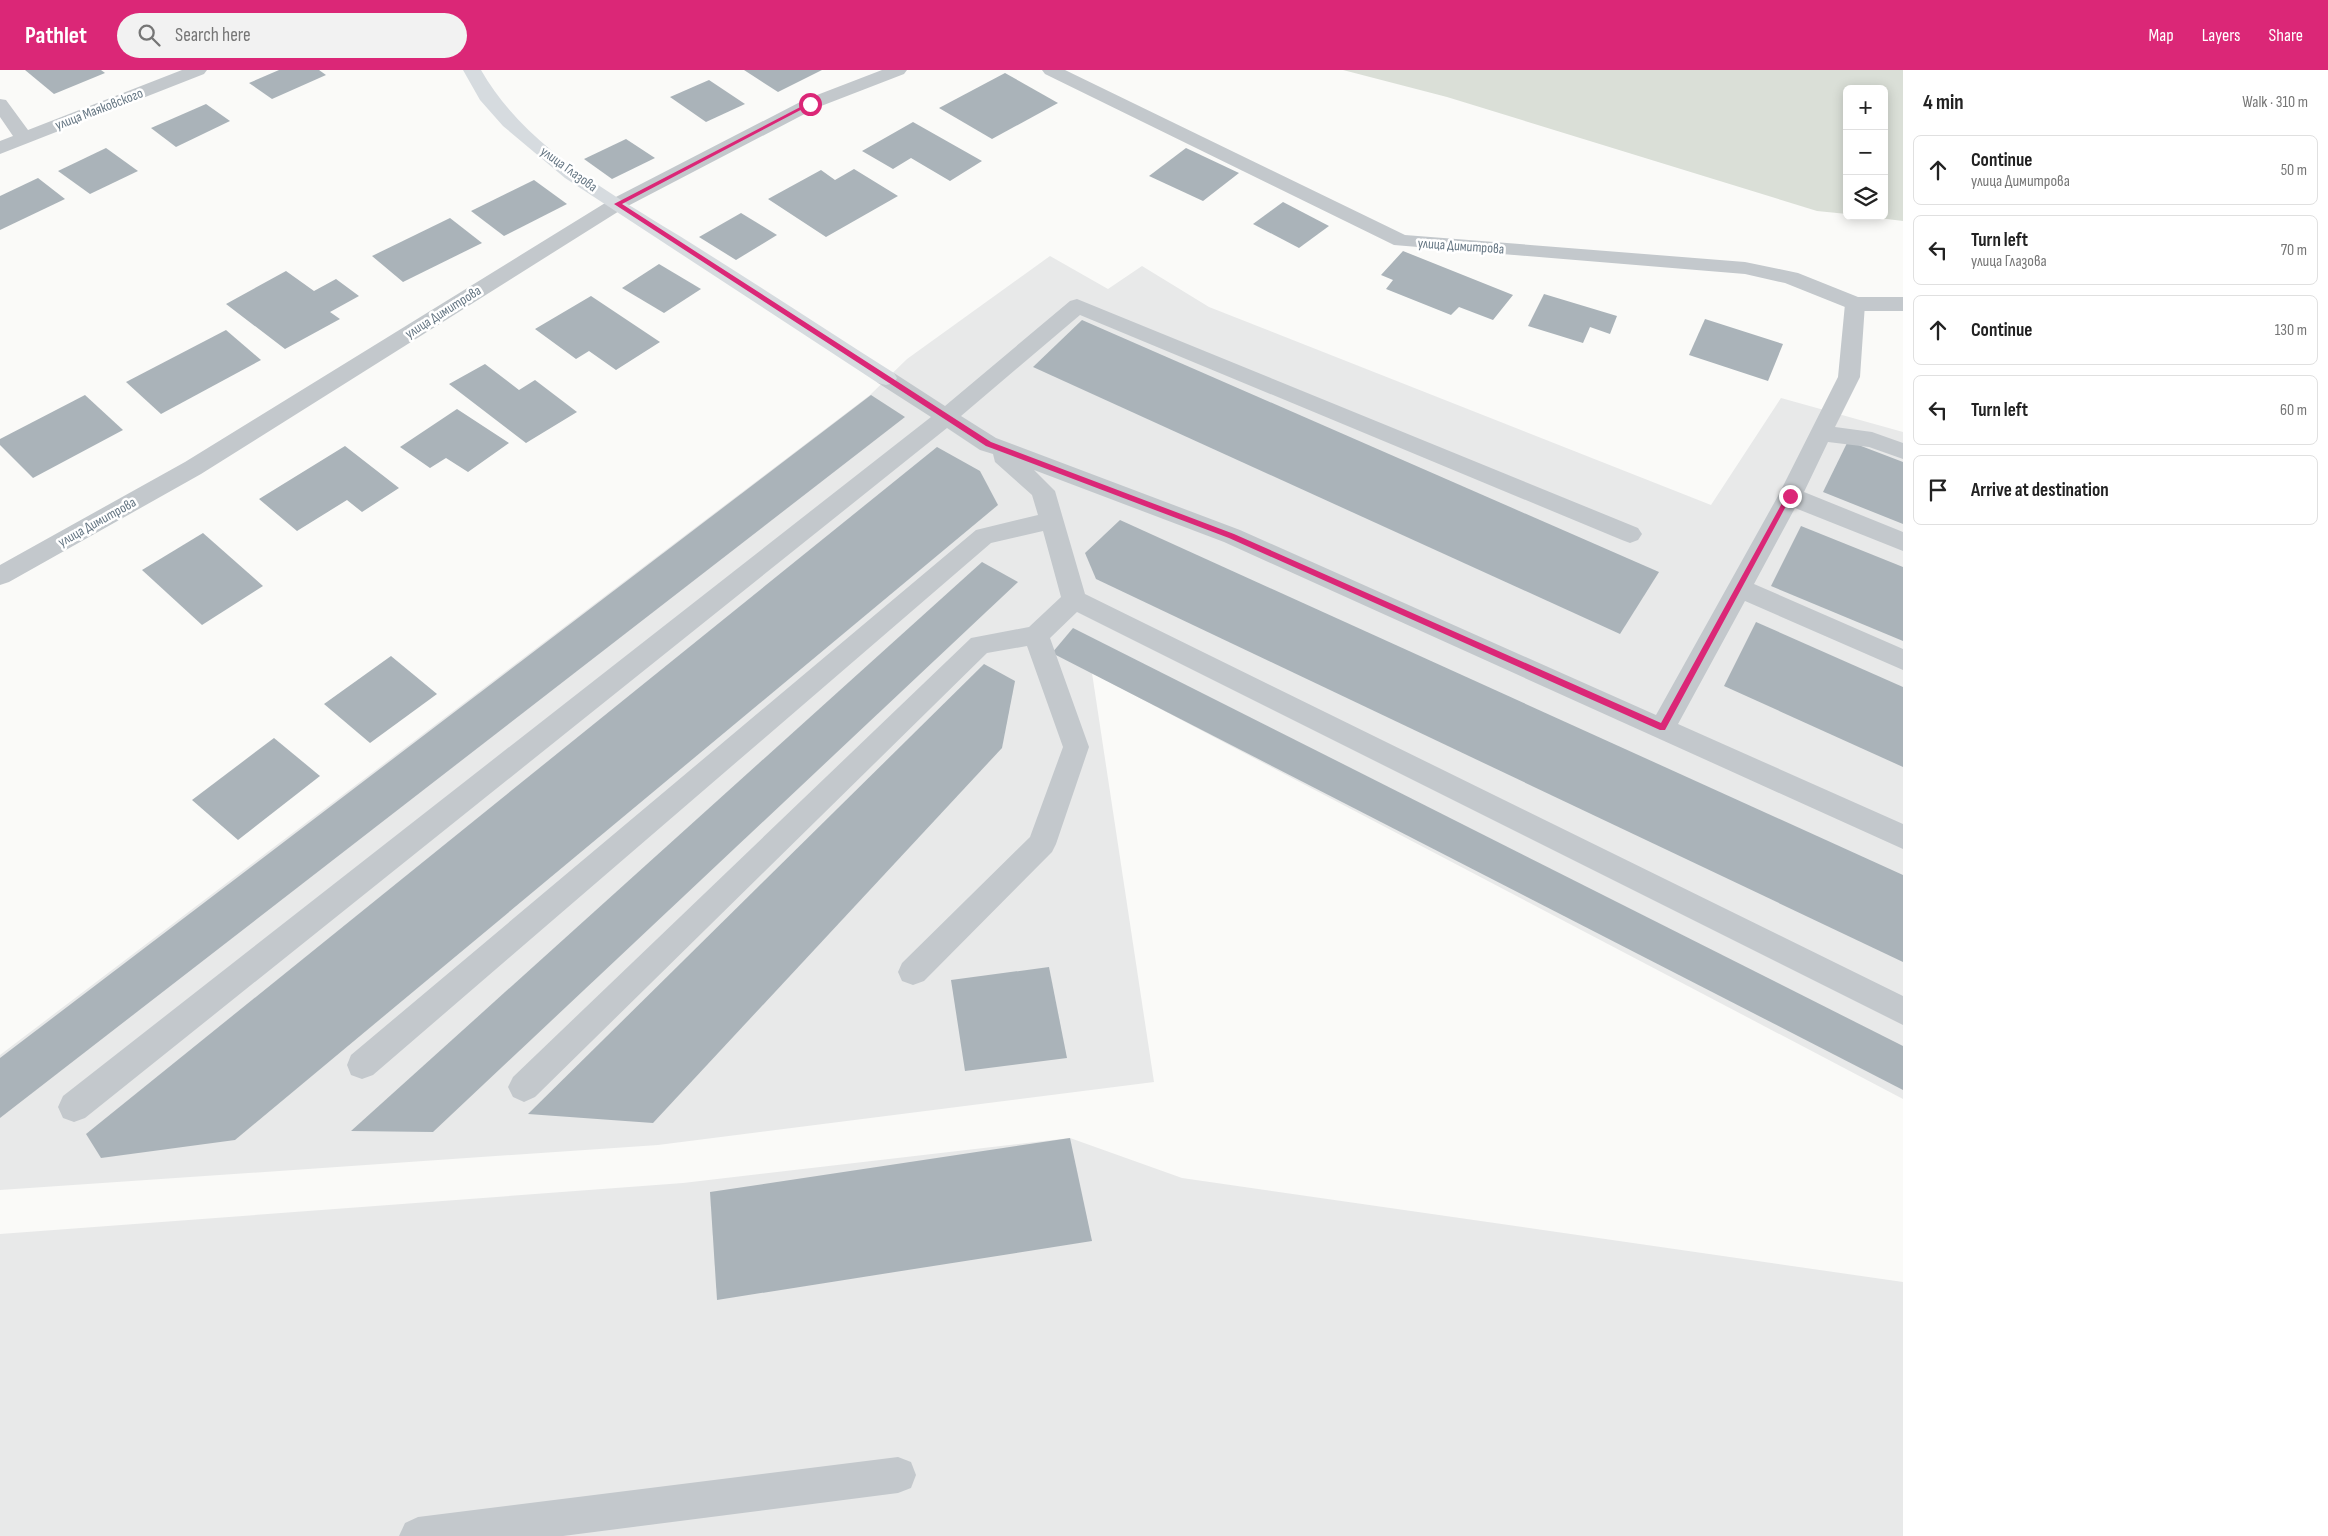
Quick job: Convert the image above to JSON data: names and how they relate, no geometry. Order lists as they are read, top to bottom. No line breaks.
{"streets":{"street":["улица Маяковского","улица Глазова","улица Димитрова"]},"crossings":[["улица Глазова","улица Димитрова"]],"page":{"header":"Pathlet","search":"Search here","nav":["Map","Layers","Share"],"heading":["4 min","Walk · 310 m"],"map_buttons":["+","−"],"list":[["Continue","улица Димитрова","50 m"],["Turn left","улица Глазова","70 m"],["Continue","130 m"],["Turn left","60 m"],"Arrive at destination"]}}
